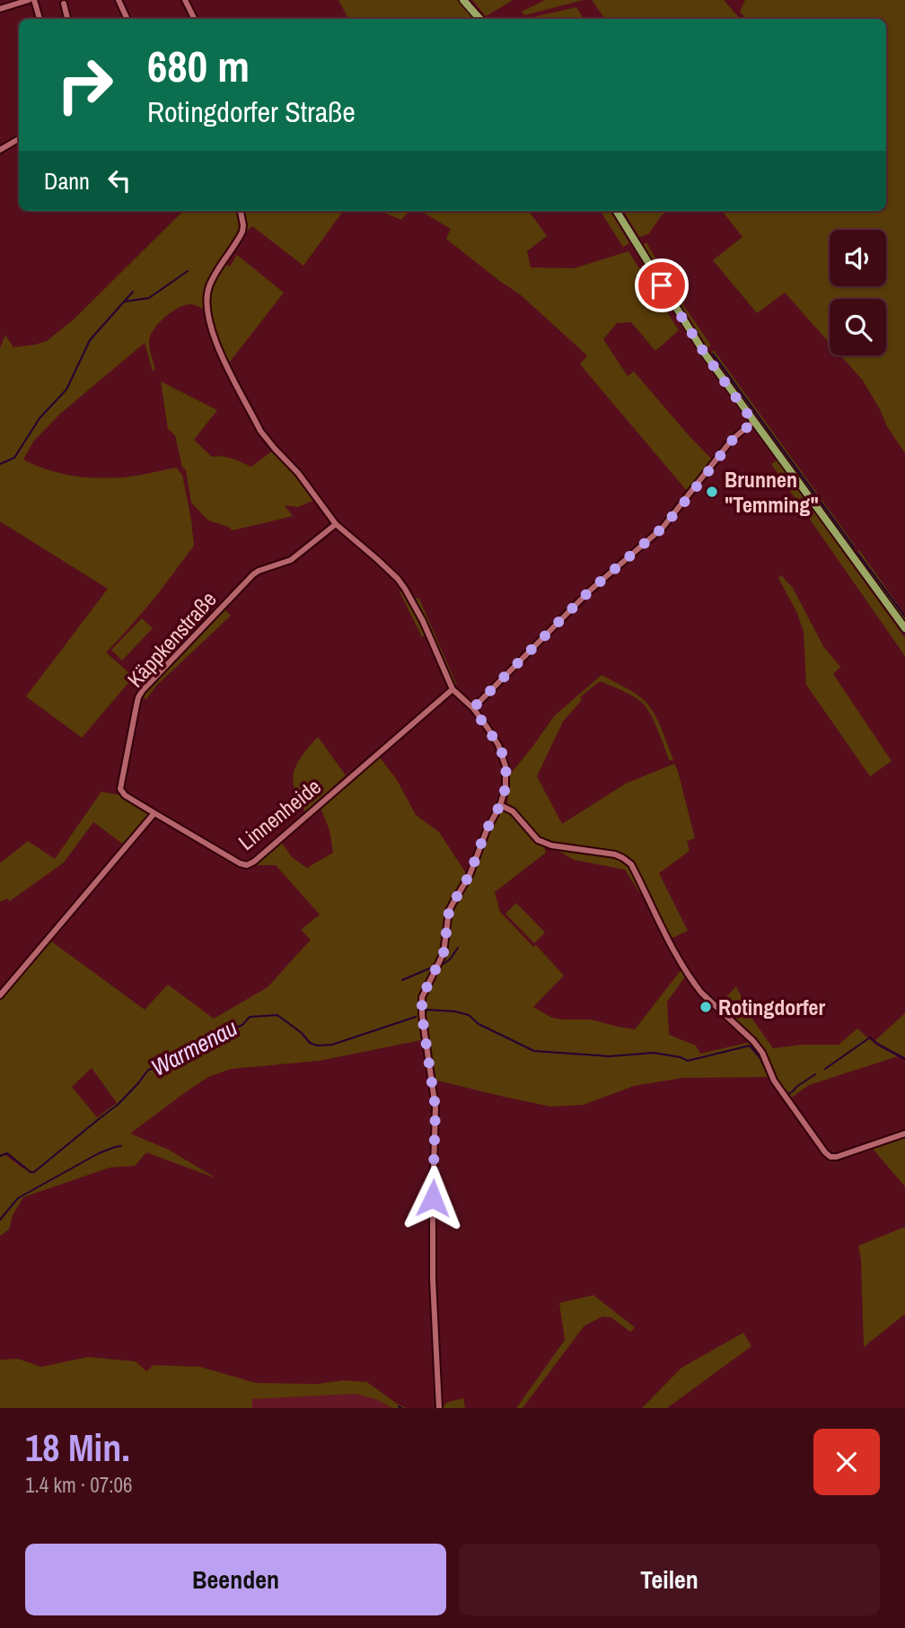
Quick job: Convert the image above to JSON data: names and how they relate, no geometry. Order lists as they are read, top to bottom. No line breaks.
{"streets":{"street":["Käppkenstraße","Linnenheide"]},"crossings":[["Käppkenstraße","Linnenheide"]],"water":["Warmenau"],"places":["Brunnen \"Temming\"","Rotingdorfer"],"page":{"turn":["680 m","Rotingdorfer Straße"],"then":"Dann","heading":["18 Min.","1.4 km · 07:06"],"buttons":["Beenden","Teilen"]}}
